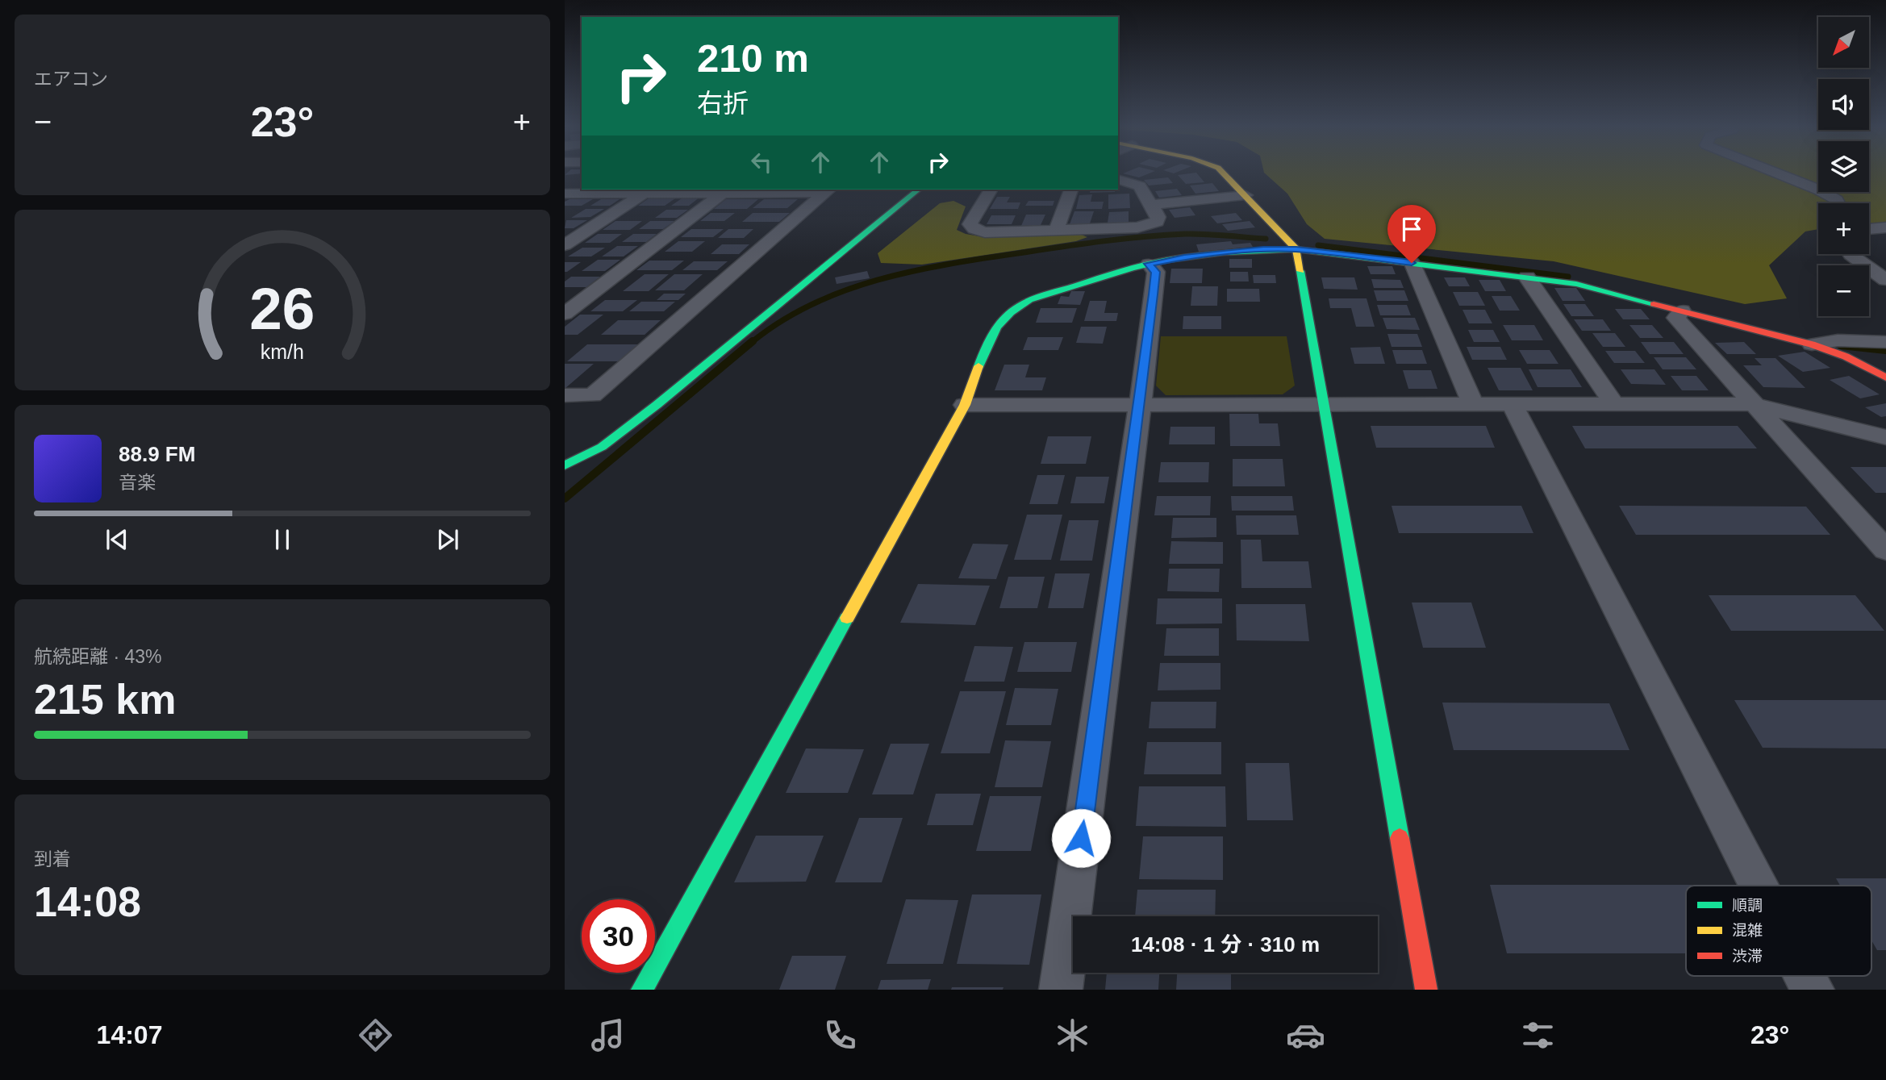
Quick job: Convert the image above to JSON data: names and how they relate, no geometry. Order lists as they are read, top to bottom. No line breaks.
{"legend":["順調","混雑","渋滞"],"north":"bottom left","page":{"tile":["エアコン",["航続距離 · 43%","215 km"],["到着","14:08"]],"map_buttons":["+","−"],"turn":["210 m","右折"],"heat":["−","23°","+"],"song":["88.9 FM","音楽"],"limit":"30","trip":"14:08 · 1 分 · 310 m","tabs":["14:07","23°"],"gauge":["26","km/h"]}}
